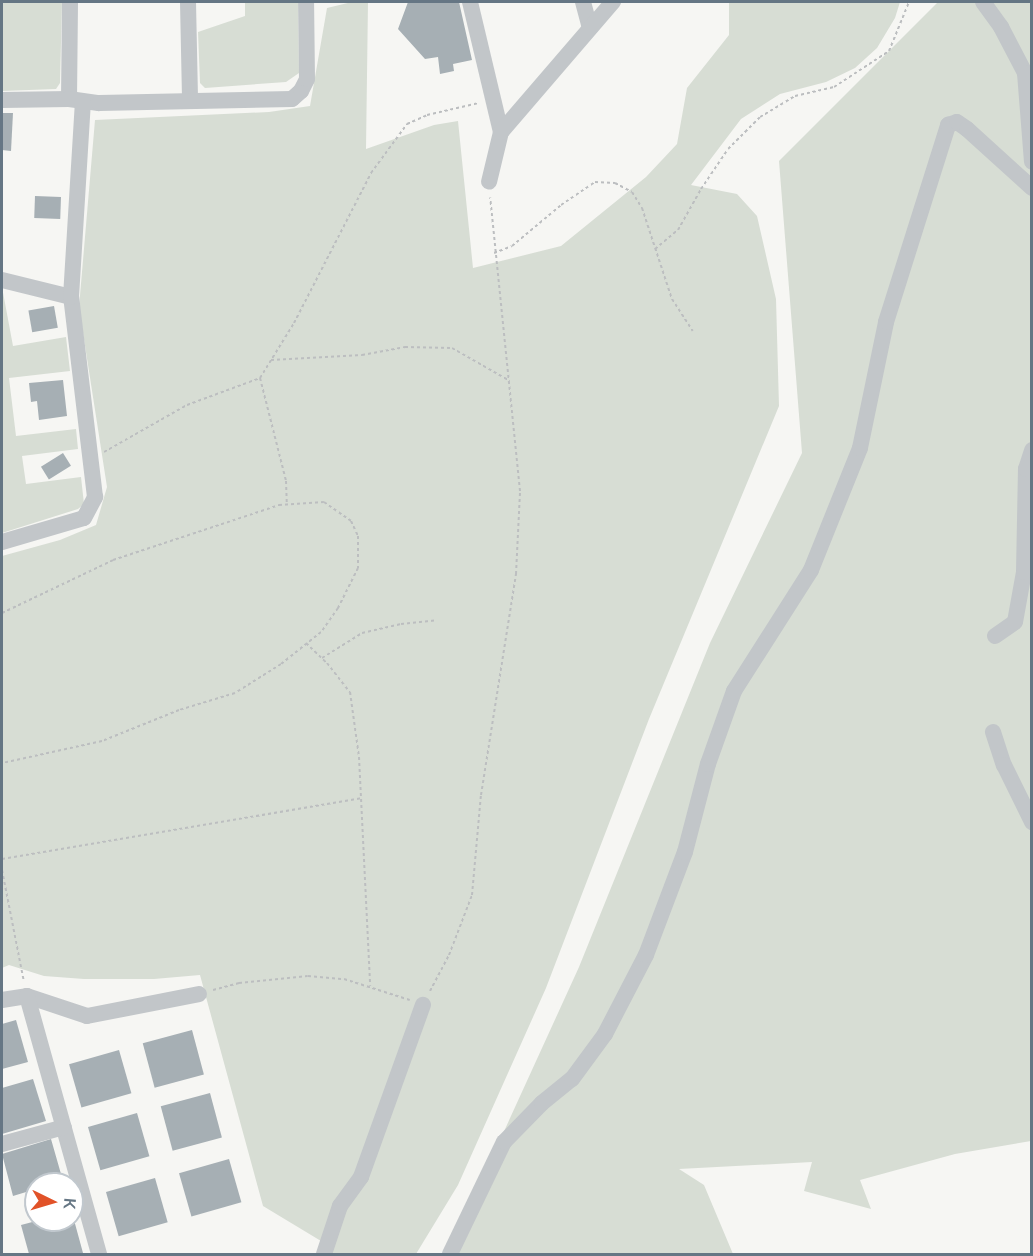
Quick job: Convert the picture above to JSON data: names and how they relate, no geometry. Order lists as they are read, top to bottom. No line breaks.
{"north":"right"}
